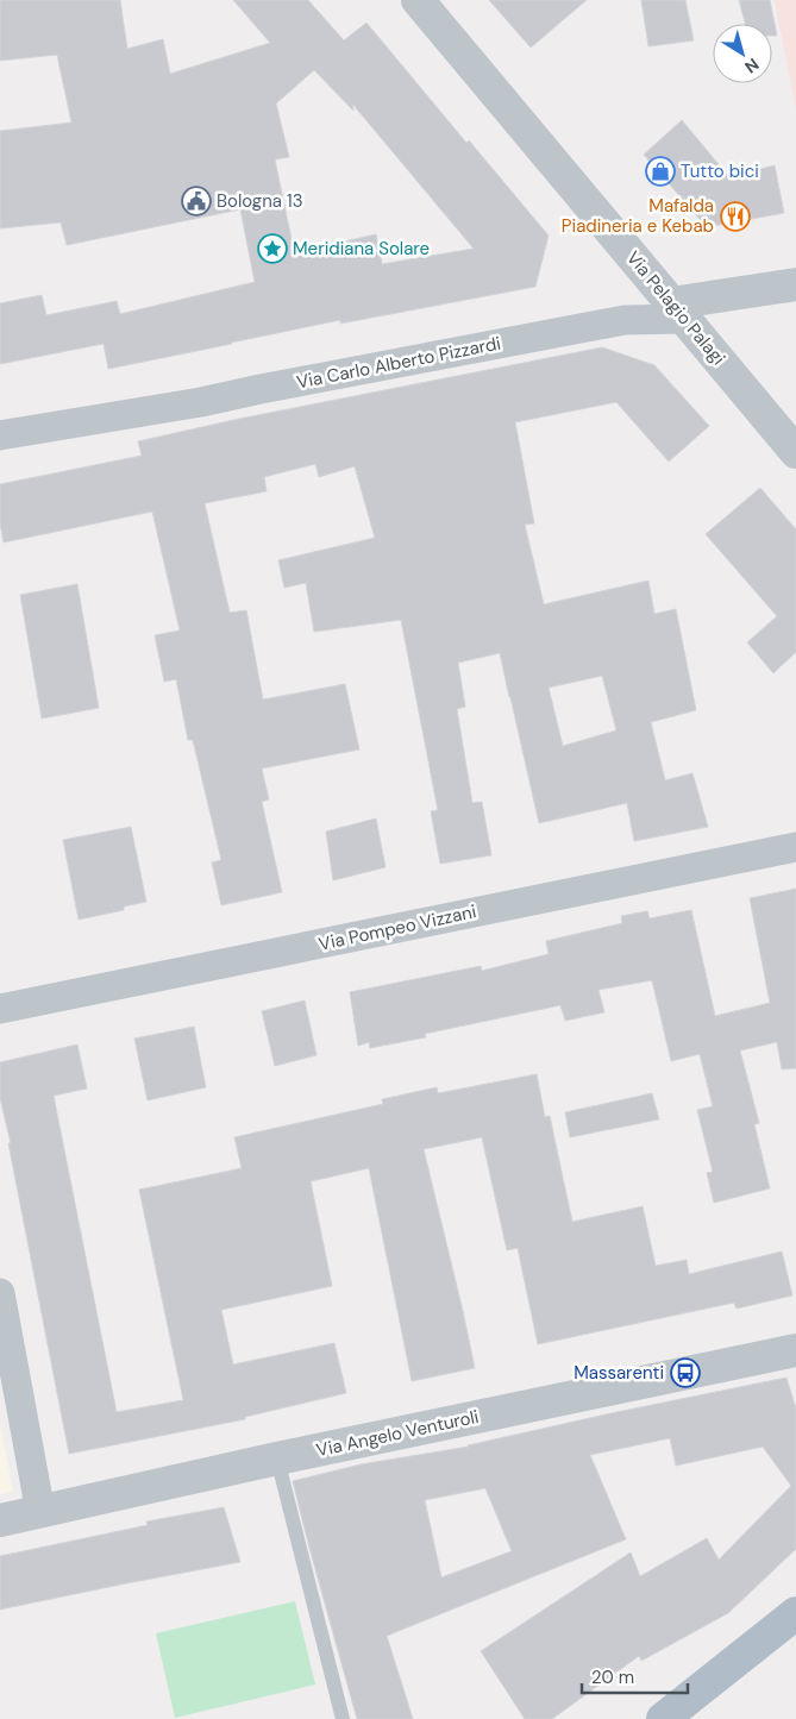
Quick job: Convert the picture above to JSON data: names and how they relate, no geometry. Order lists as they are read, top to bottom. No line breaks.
{"streets":{"street":["Via Pelagio Palagi","Via Carlo Alberto Pizzardi","Via Pompeo Vizzani","Via Angelo Venturoli"]},"crossings":[["Via Pelagio Palagi","Via Carlo Alberto Pizzardi"]],"places":{"shop":["Tutto bici"],"public building":["Bologna 13"],"restaurant":["Mafalda Piadineria e Kebab"],"place":["Meridiana Solare"],"bus stop":["Massarenti"]},"scale_bar":"20 m","north":"bottom right"}
